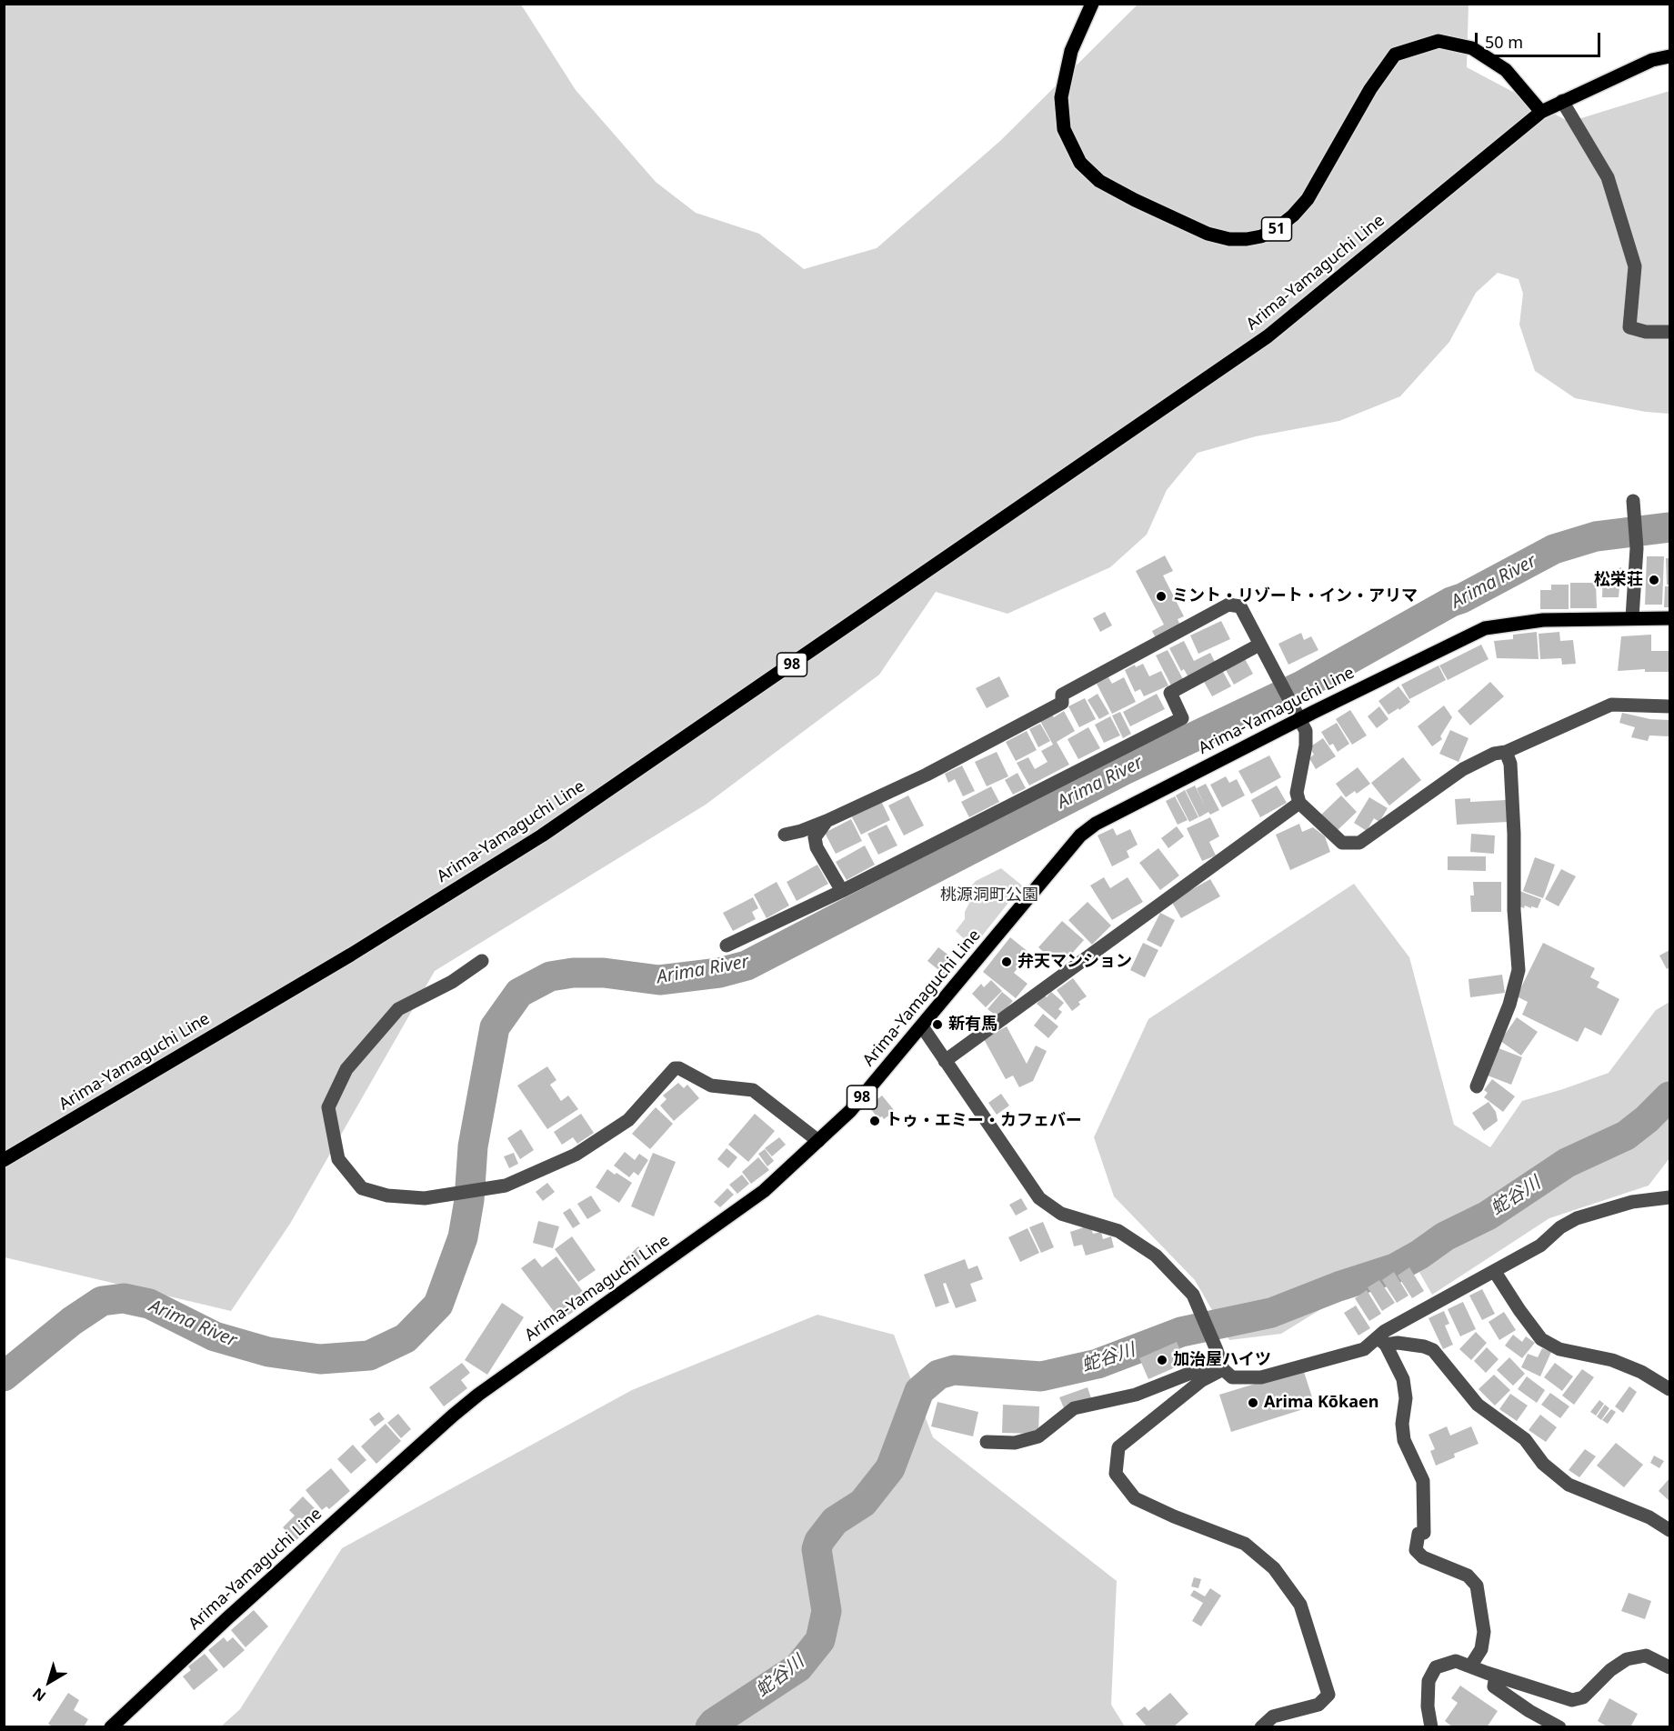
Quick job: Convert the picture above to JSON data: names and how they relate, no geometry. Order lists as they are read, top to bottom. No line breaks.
{"streets":{"main road":["51","Arima-Yamaguchi Line","98"]},"crossings":[["51","Arima-Yamaguchi Line"]],"water":["Arima River","蛇谷川"],"parks":["桃源洞町公園"],"places":["松栄荘","ミント・リゾート・イン・アリマ","弁天マンション","新有馬","トゥ・エミー・カフェバー","加治屋ハイツ","Arima Kōkaen"],"scale_bar":"50 m","north":"bottom left"}
